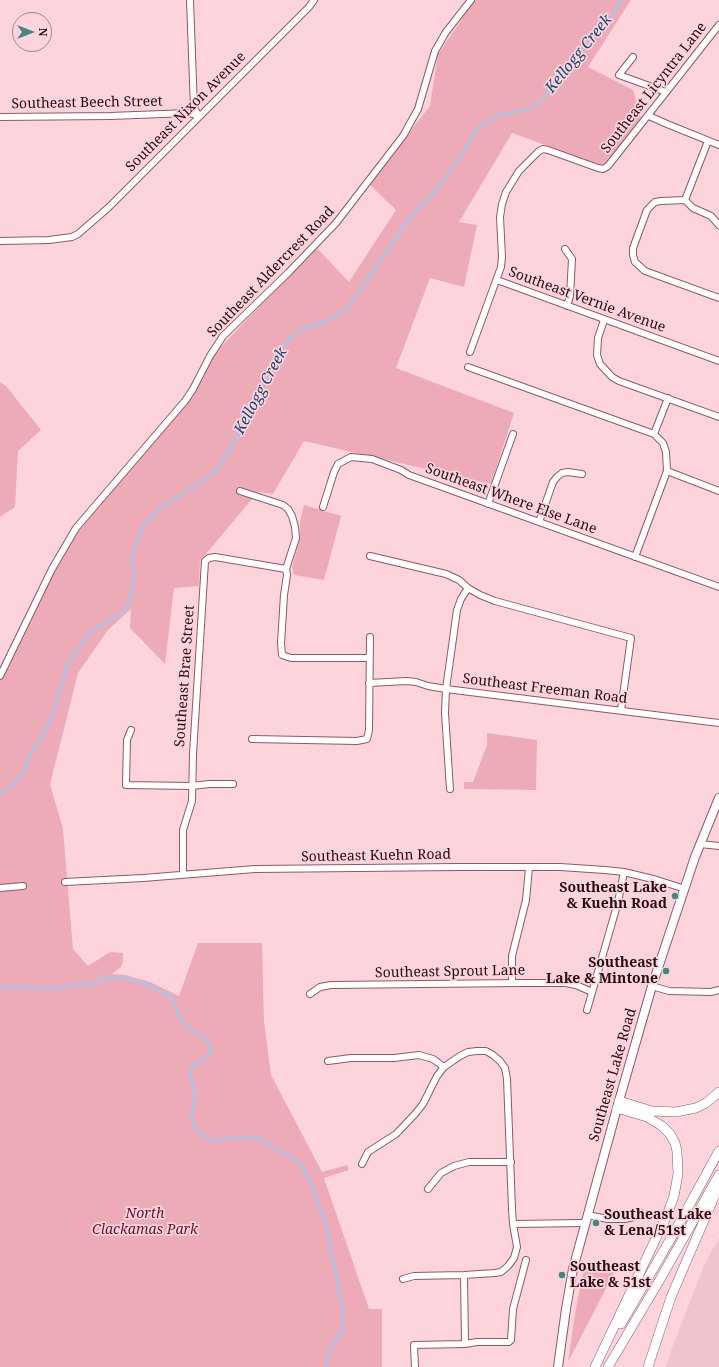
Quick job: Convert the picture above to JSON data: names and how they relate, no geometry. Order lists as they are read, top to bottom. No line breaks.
{"streets":{"main road":["Southeast Lake Road"],"street":["Southeast Licyntra Lane","Southeast Beech Street","Southeast Nixon Avenue","Southeast Aldercrest Road","Southeast Vernie Avenue","Southeast Where Else Lane","Southeast Brae Street","Southeast Freeman Road","Southeast Kuehn Road","Southeast Sprout Lane"]},"crossings":[["Southeast Licyntra Lane","Southeast Vernie Avenue"],["Southeast Beech Street","Southeast Nixon Avenue"],["Southeast Brae Street","Southeast Kuehn Road"],["Southeast Kuehn Road","Southeast Lake Road"]],"water":["Kellogg Creek"],"parks":["North Clackamas Park"],"places":["Southeast Lake & Kuehn Road","Southeast Lake & Mintone","Southeast Lake & Lena/51st","Southeast Lake & 51st"],"north":"right"}
